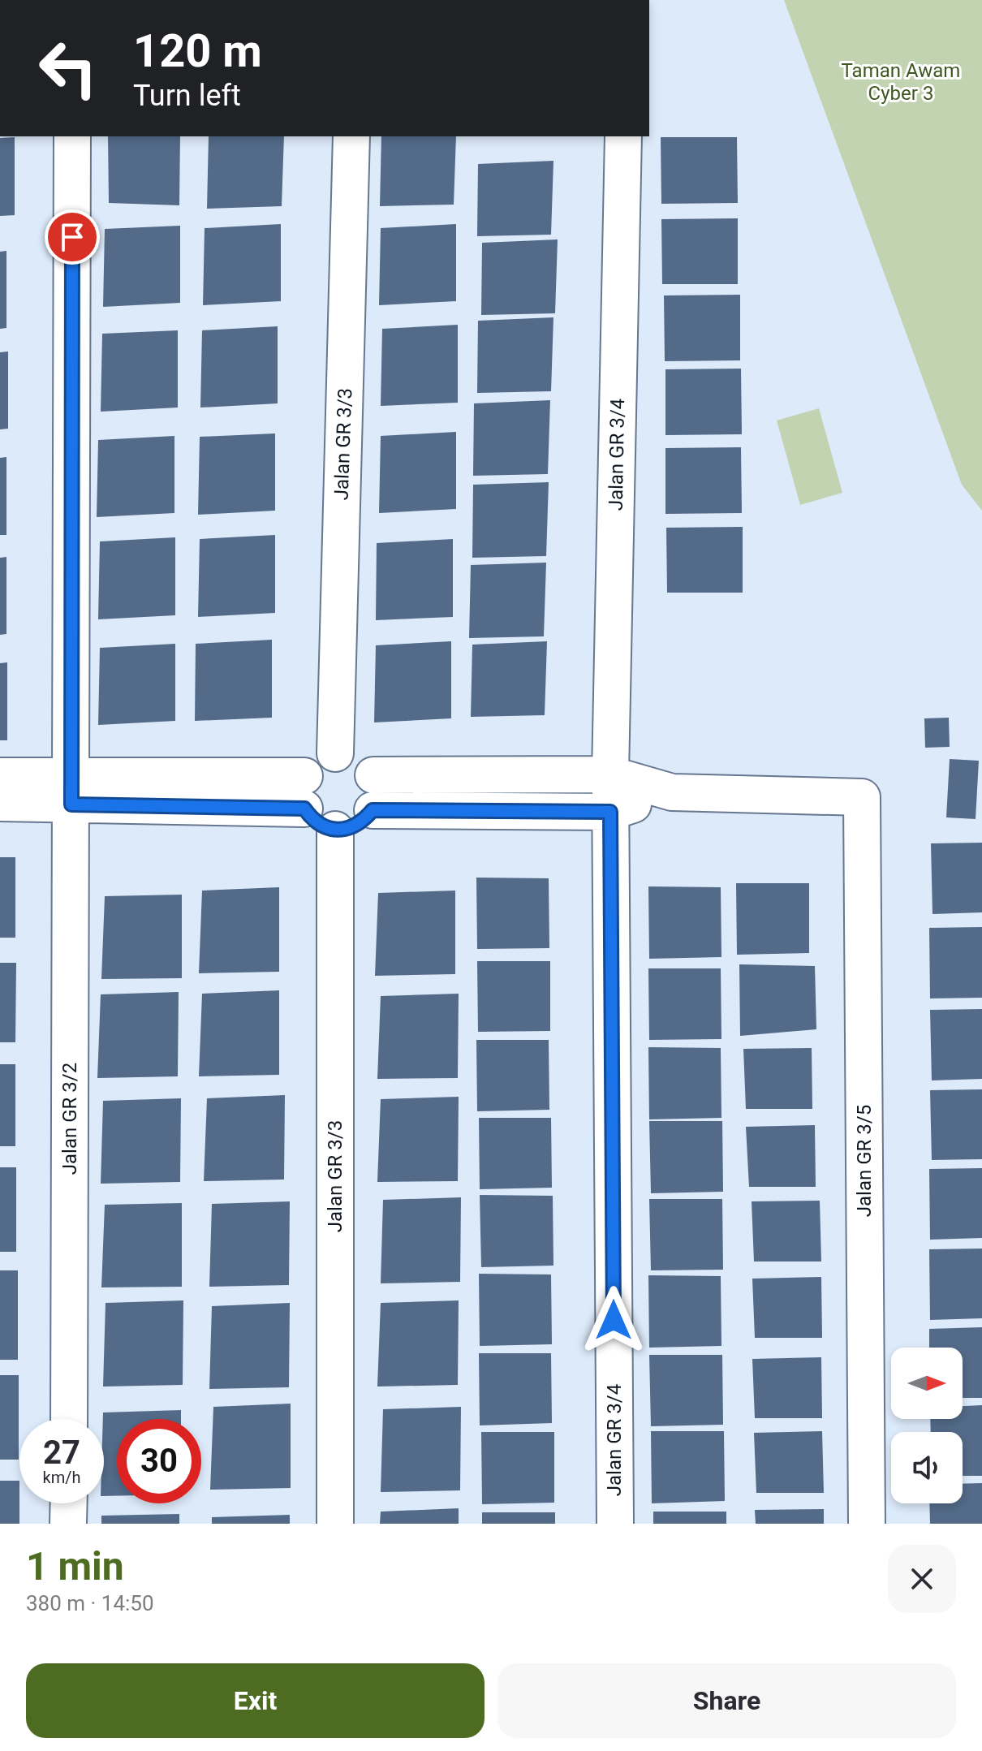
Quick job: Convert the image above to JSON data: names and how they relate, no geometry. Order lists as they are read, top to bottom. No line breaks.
{"streets":{"street":["Jalan GR 3/3","Jalan GR 3/4","Jalan GR 3/2","Jalan GR 3/5"]},"parks":["Taman Awam Cyber 3"],"north":"right","page":{"turn":["120 m","Turn left"],"speed":"27 km/h","limit":"30","heading":["1 min","380 m · 14:50"],"buttons":["Exit","Share"]}}
